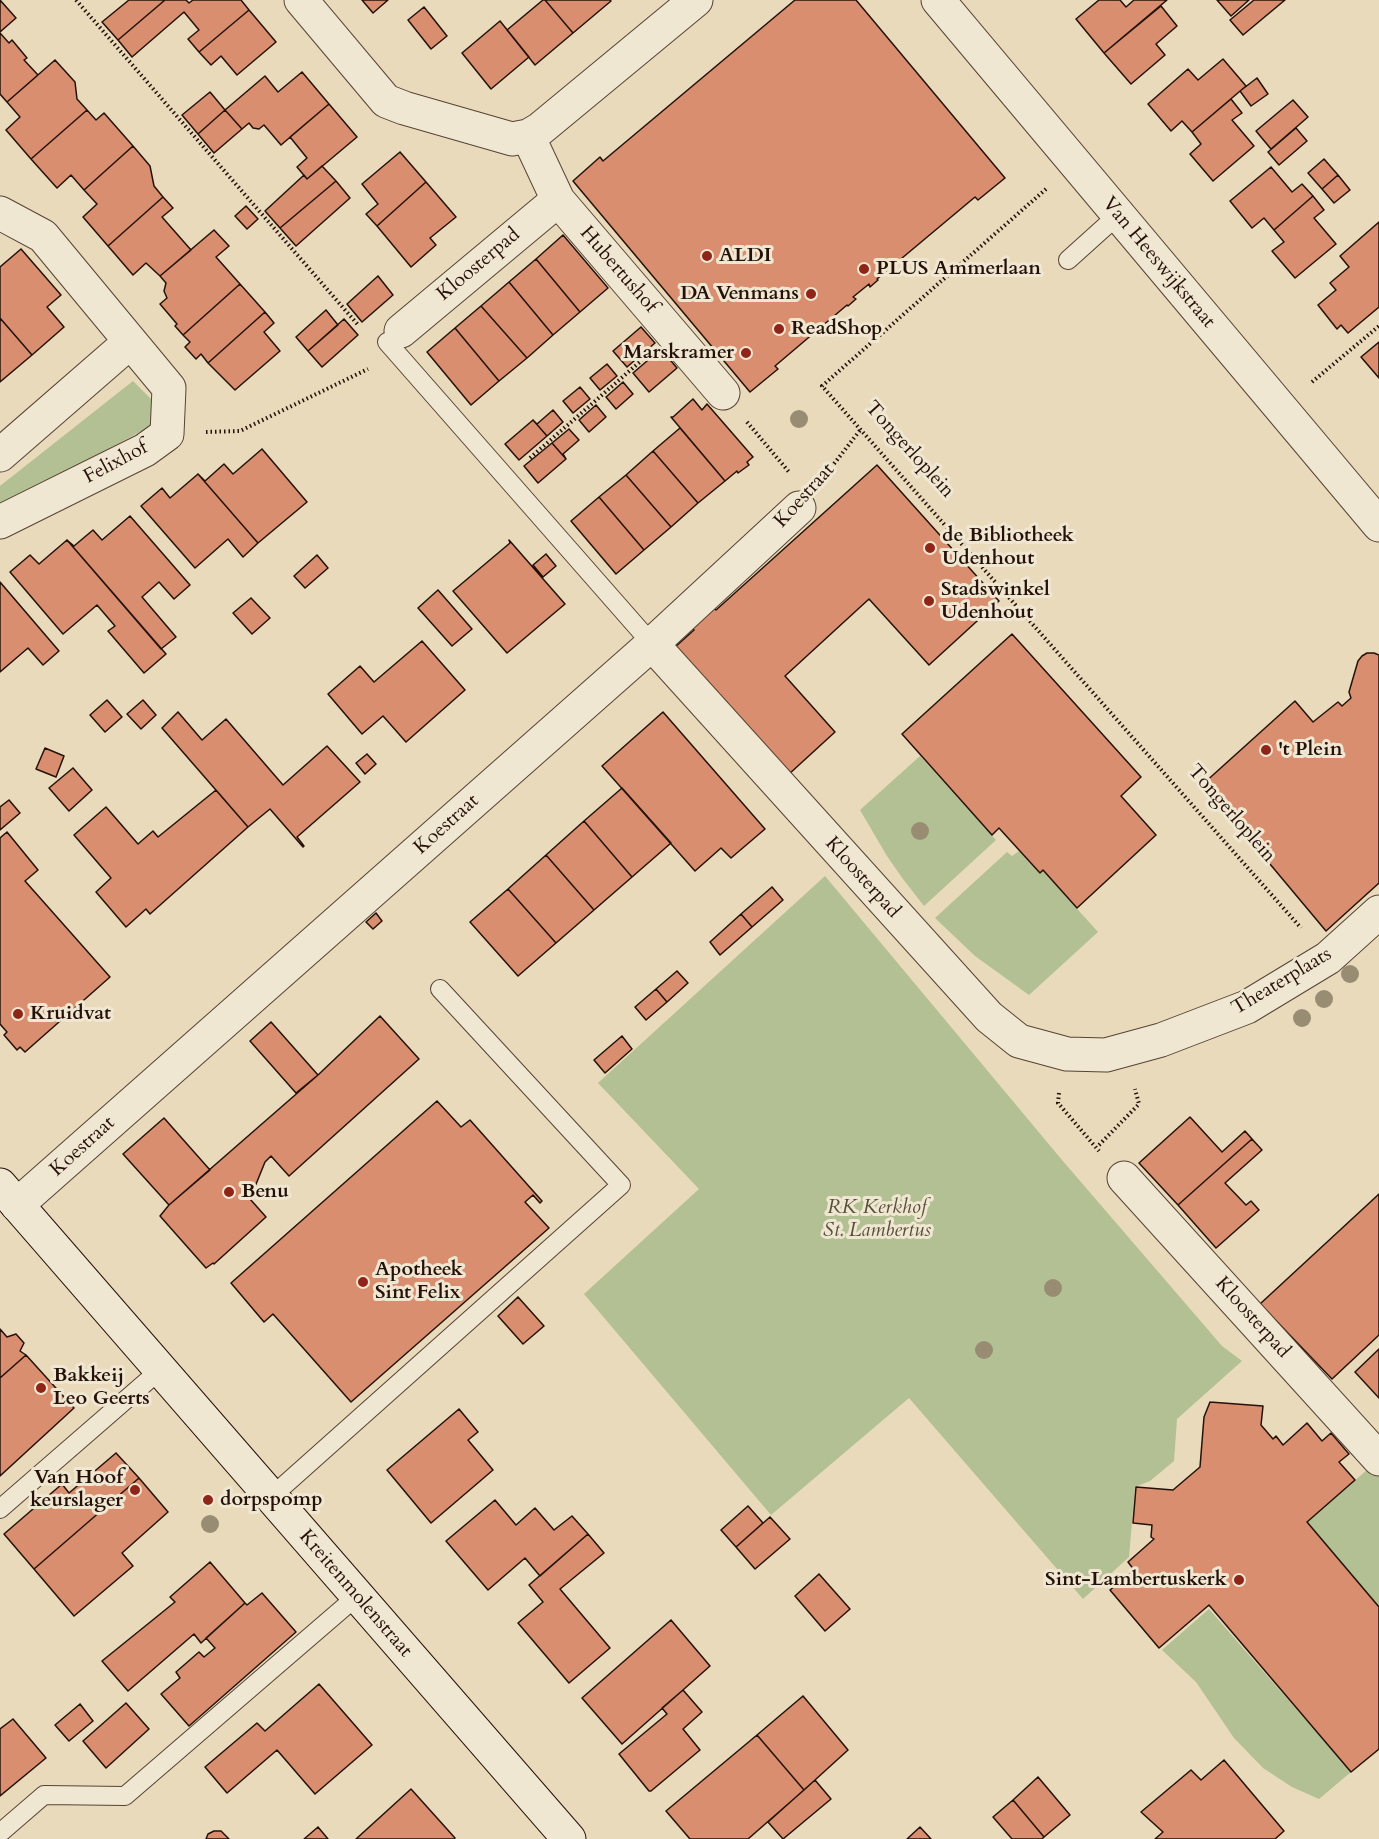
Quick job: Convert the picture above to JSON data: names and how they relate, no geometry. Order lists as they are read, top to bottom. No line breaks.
{"streets":{"street":["Van Heeswijkstraat","Kloosterpad","Hubertushof","Felixhof","Koestraat","Theaterplaats","Kreitenmolenstraat"],"path":["Tongerloplein"]},"crossings":[["Van Heeswijkstraat","Tongerloplein"],["Kloosterpad","Hubertushof"],["Kloosterpad","Koestraat"],["Kloosterpad","Theaterplaats"],["Tongerloplein","Koestraat"],["Tongerloplein","Theaterplaats"],["Koestraat","Kreitenmolenstraat"]],"parks":["RK Kerkhof St. Lambertus"],"places":["ALDI","PLUS Ammerlaan","DA Venmans","ReadShop","Marskramer","de Bibliotheek Udenhout","Stadswinkel Udenhout","'t Plein","Kruidvat","Benu","Apotheek Sint Felix","Bakkeij Leo Geerts","Van Hoof keurslager","dorpspomp","Sint-Lambertuskerk"]}
